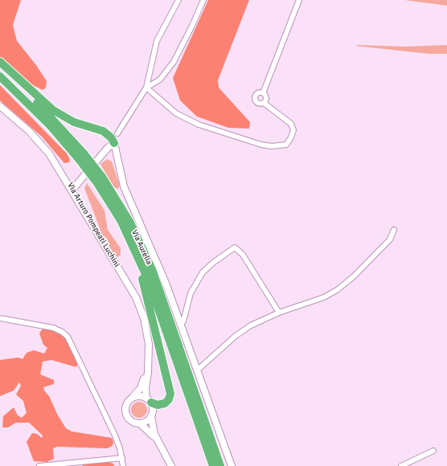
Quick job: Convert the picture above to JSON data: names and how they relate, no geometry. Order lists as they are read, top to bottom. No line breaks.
{"streets":{"highway":["Via Aurelia"],"street":["Via Arturo Pompeati Luchini"]}}
